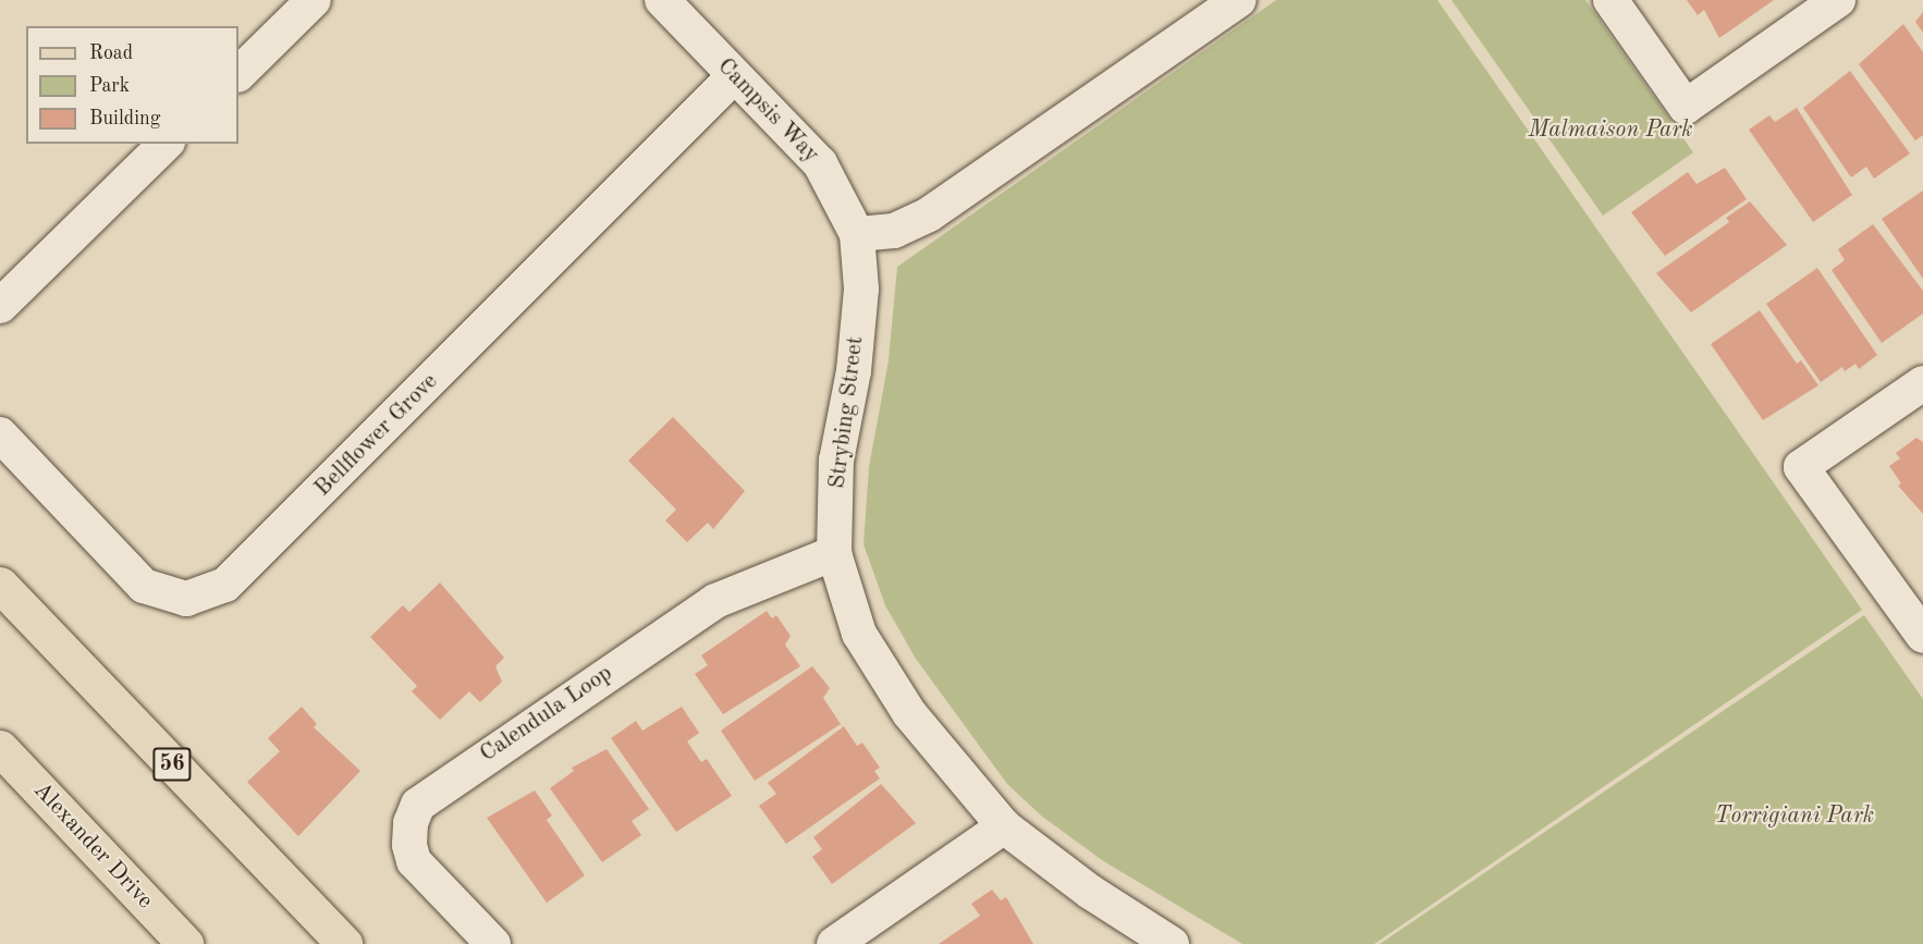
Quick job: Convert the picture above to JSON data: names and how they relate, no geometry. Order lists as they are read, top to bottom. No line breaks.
{"streets":{"main road":["56","Alexander Drive"],"street":["Campsis Way","Strybing Street","Bellflower Grove","Calendula Loop"]},"crossings":[["Campsis Way","Strybing Street"],["Campsis Way","Bellflower Grove"],["Strybing Street","Calendula Loop"]],"parks":["Malmaison Park","Torrigiani Park"],"legend":["Road","Park","Building"]}
